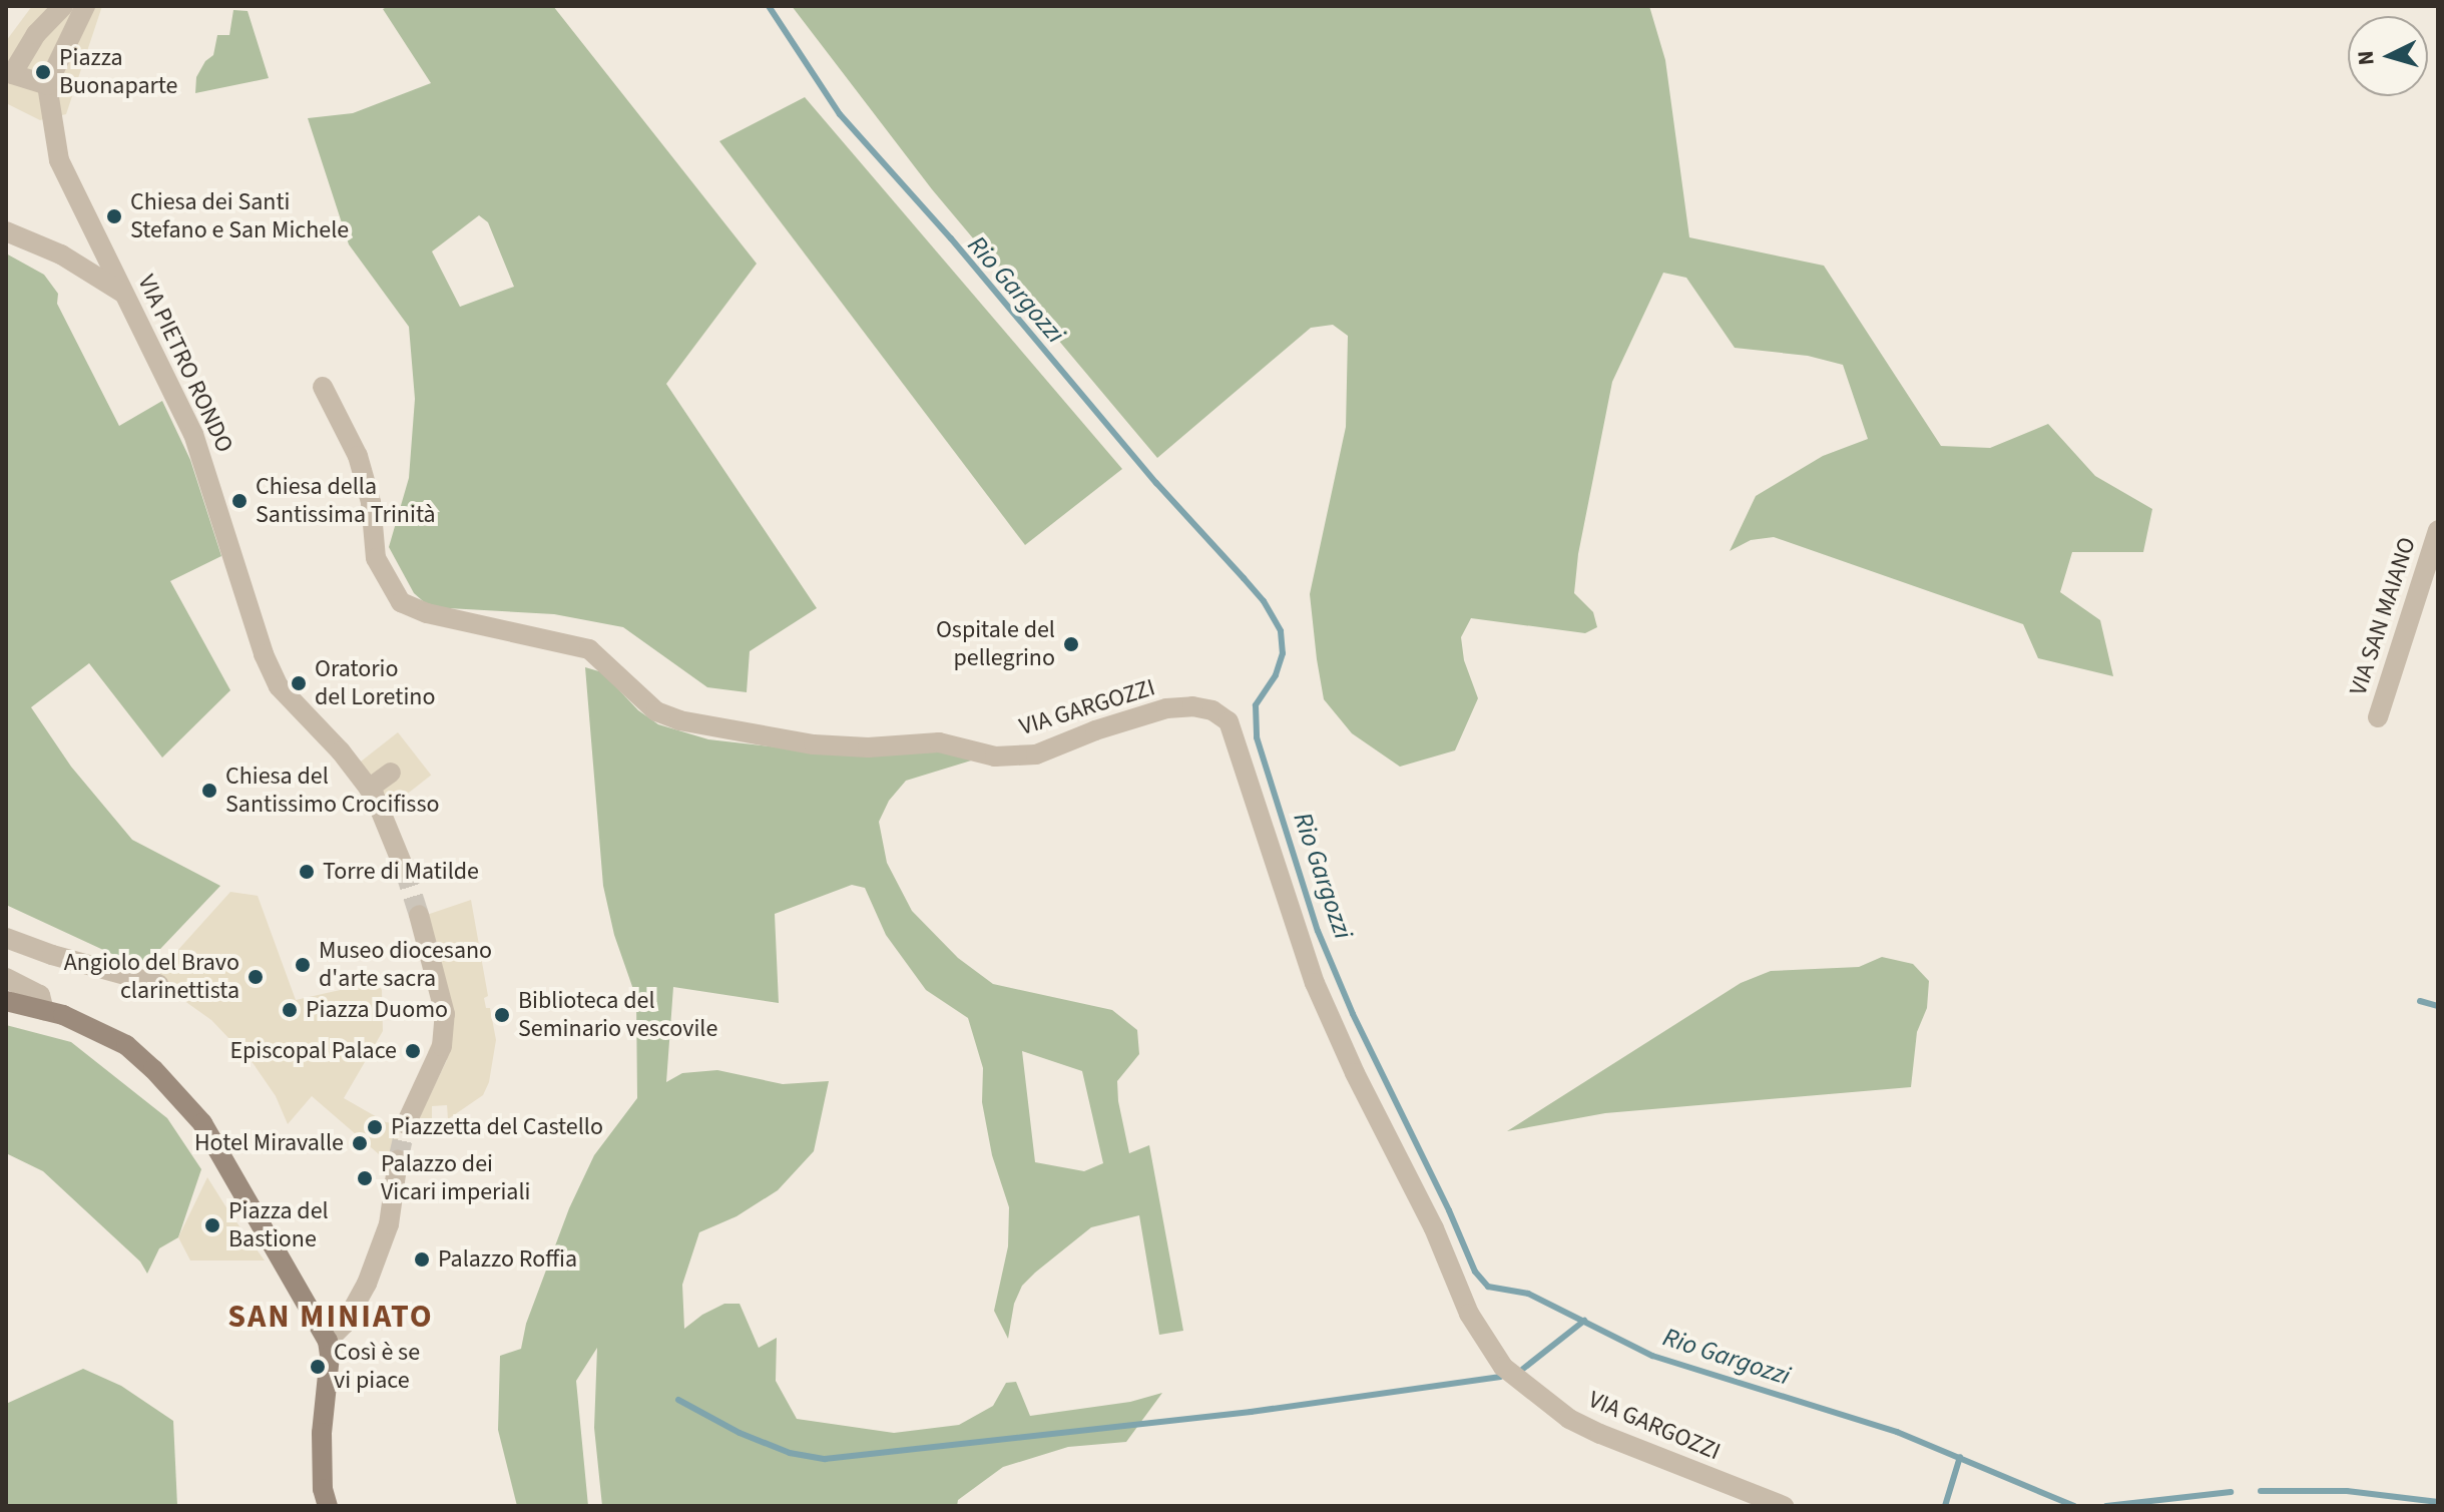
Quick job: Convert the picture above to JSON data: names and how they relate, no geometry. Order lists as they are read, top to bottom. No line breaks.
{"streets":{"street":["VIA PIETRO RONDO","VIA SAN MAIANO","VIA GARGOZZI"]},"districts":["SAN MINIATO"],"water":["Rio Gargozzi"],"places":["Piazza Buonaparte","Chiesa dei Santi Stefano e San Michele","Chiesa della Santissima Trinità","Ospitale del pellegrino","Oratorio del Loretino","Chiesa del Santissimo Crocifisso","Torre di Matilde","Museo diocesano d'arte sacra","Angiolo del Bravo clarinettista","Piazza Duomo","Biblioteca del Seminario vescovile","Episcopal Palace","Piazzetta del Castello","Hotel Miravalle","Palazzo dei Vicari imperiali","Piazza del Bastione","Palazzo Roffia","Così è se vi piace"],"north":"left"}
